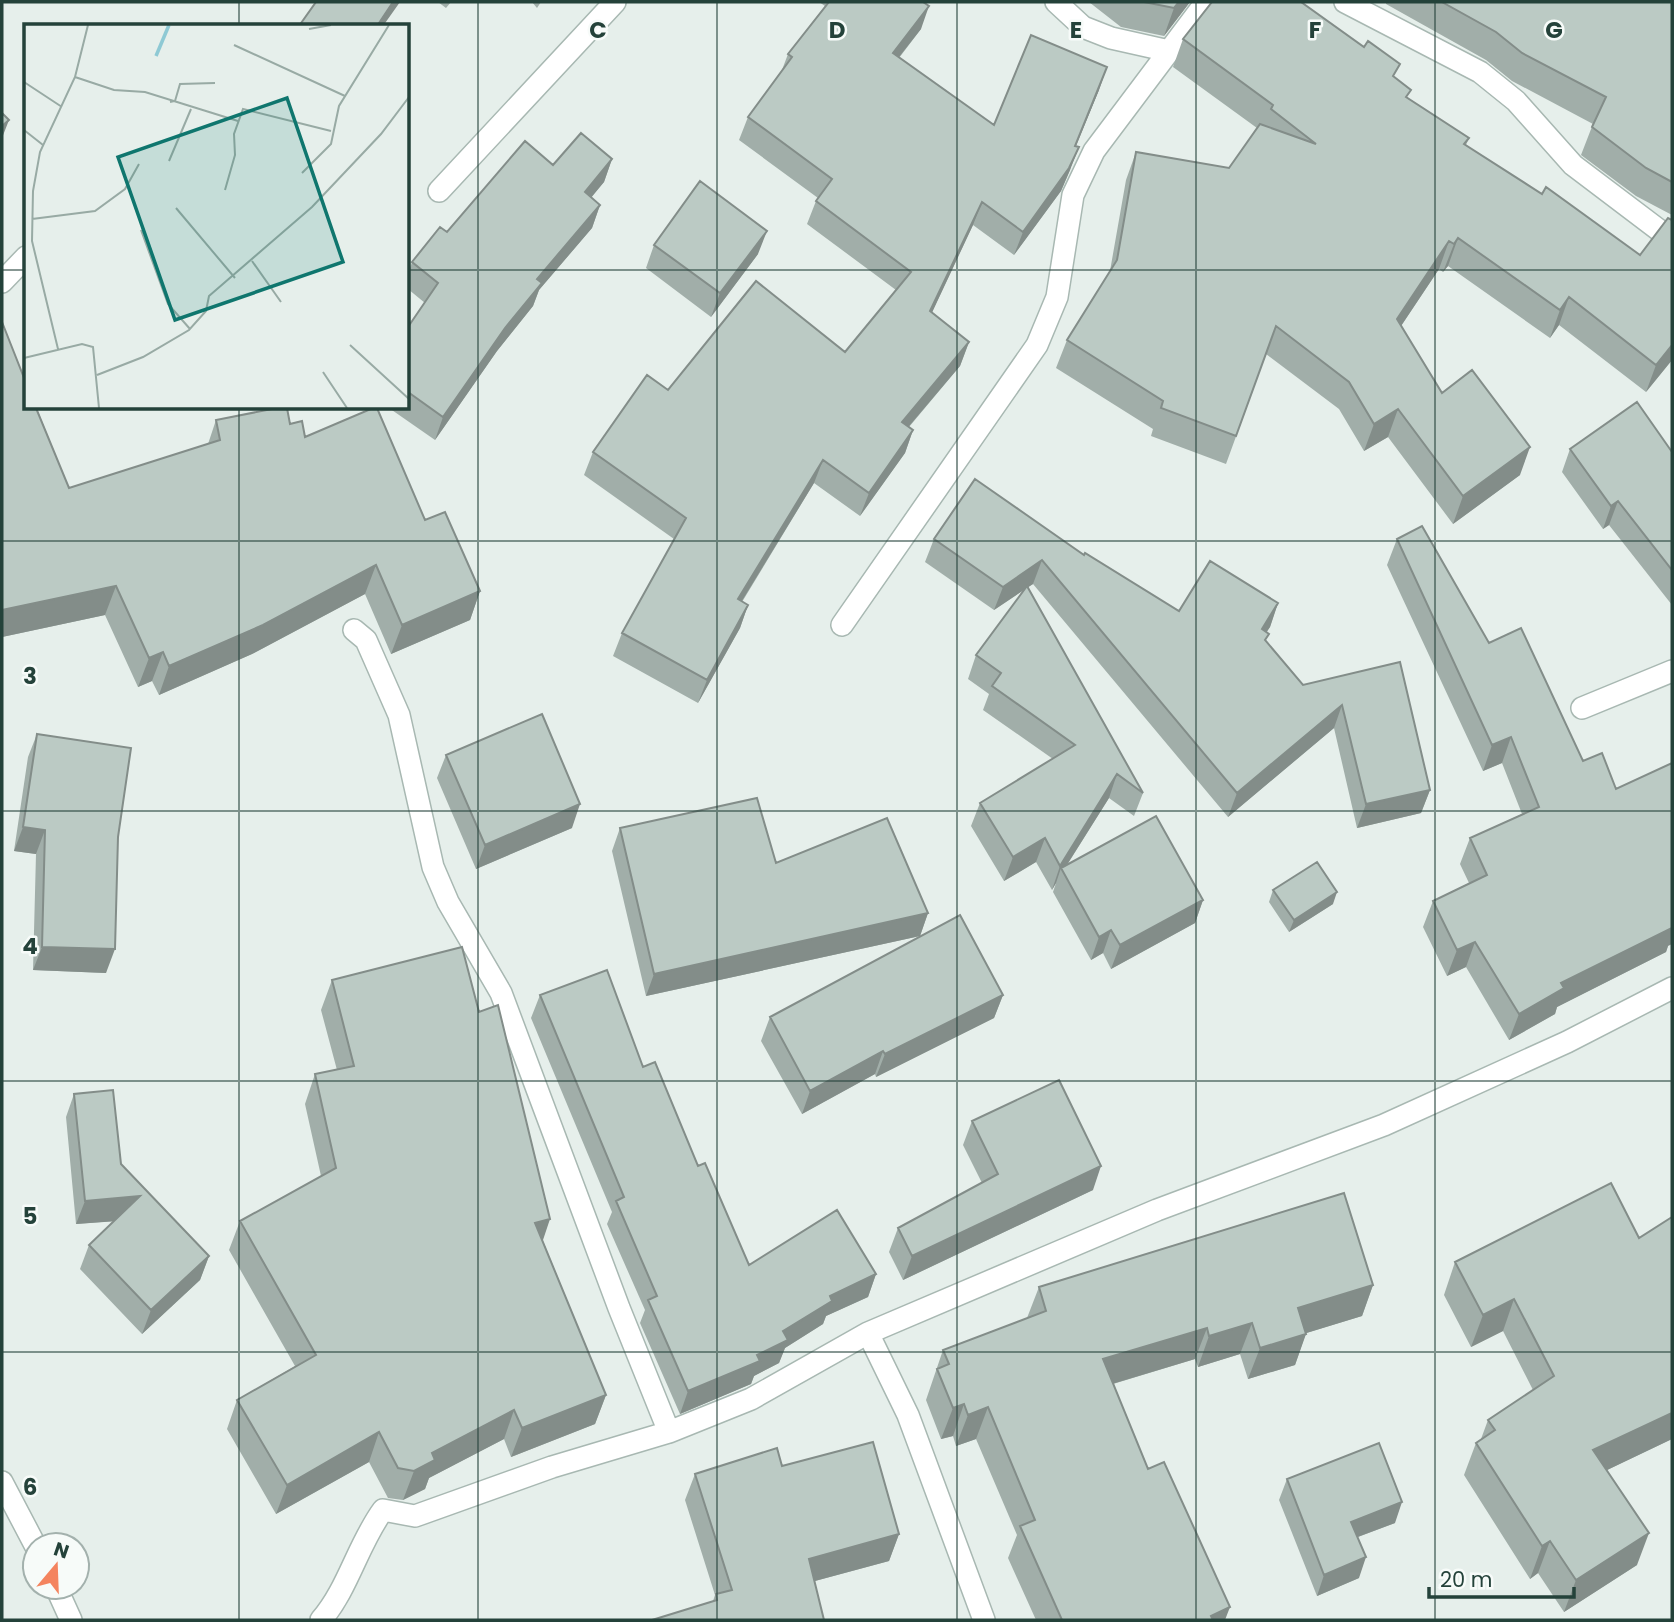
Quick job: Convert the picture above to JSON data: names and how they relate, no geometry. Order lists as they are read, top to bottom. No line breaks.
{"scale_bar":"20 m","north":"top","grid":{"columns":["C","D","E","F","G"],"rows":["3","4","5","6"]}}
